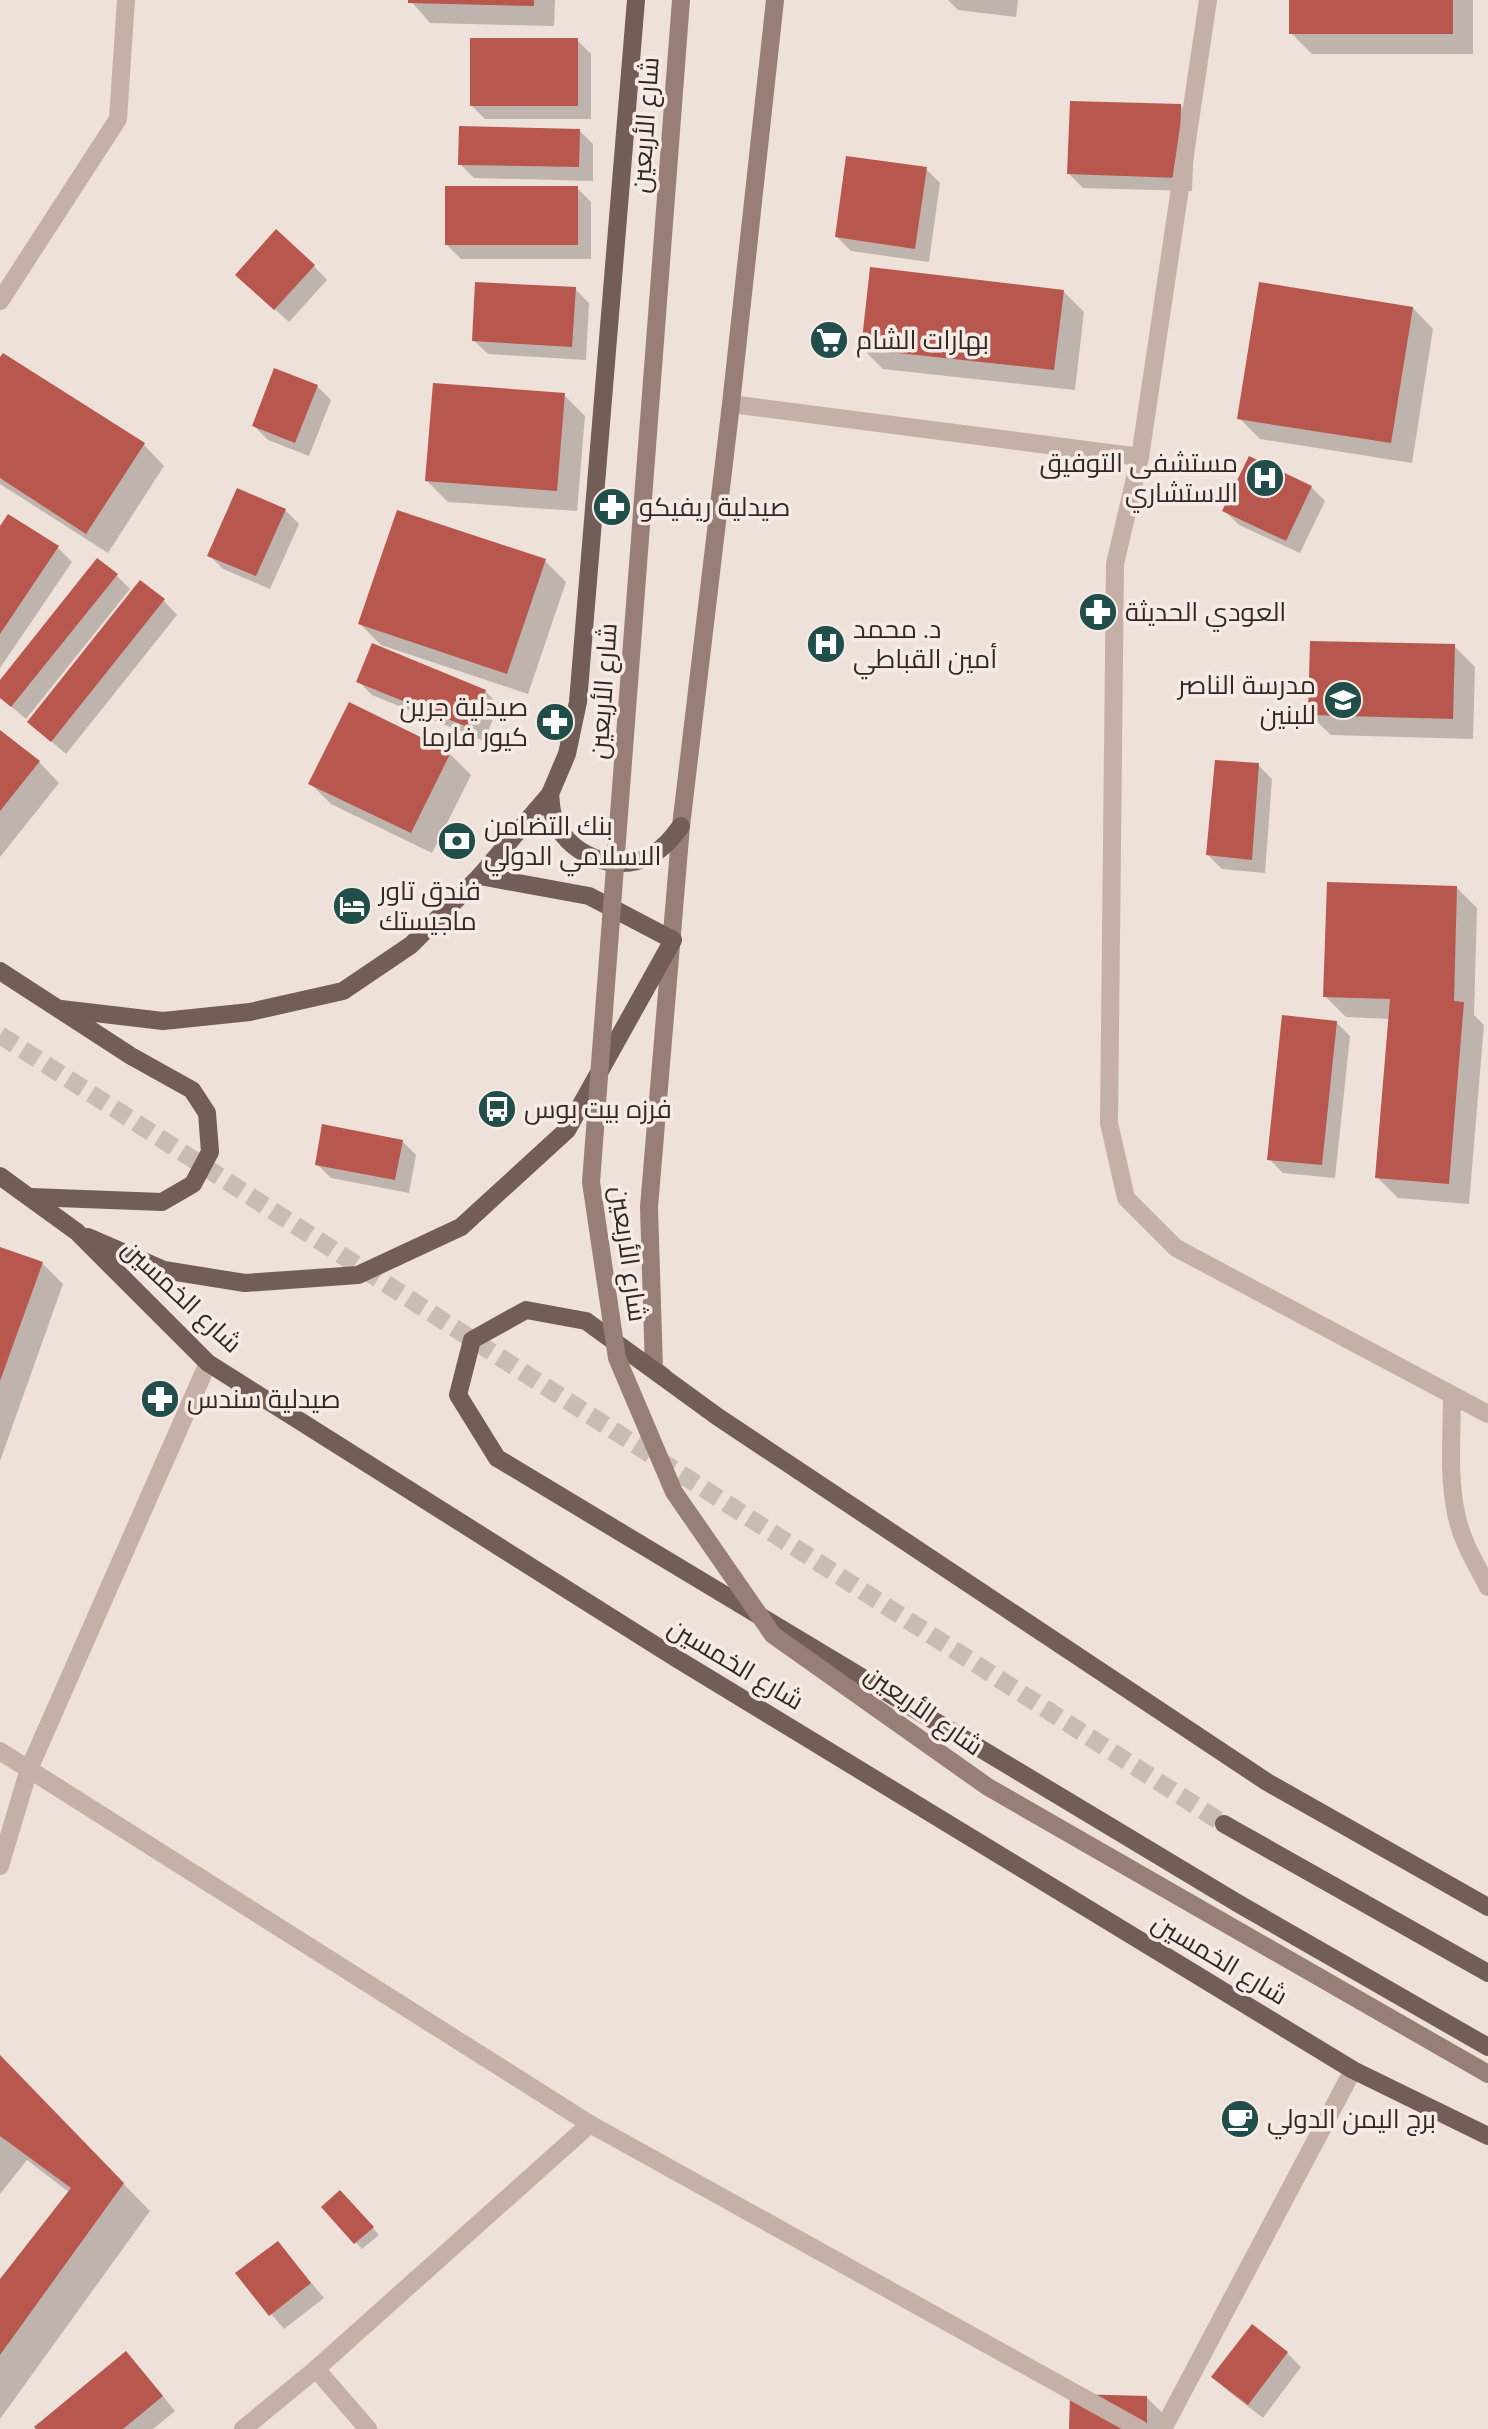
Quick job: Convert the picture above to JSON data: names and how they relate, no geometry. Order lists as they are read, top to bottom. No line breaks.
{"streets":{"main road":["شارع الأربعين","شارع الخمسين"]},"places":{"supermarket":["بهارات الشام"],"hospital":["مستشفى التوفيق الاستشاري","د. محمد أمين القباطي"],"pharmacy":["صيدلية ريفيكو","العودي الحديثة","صيدلية جرين كيور فارما","صيدلية سندس"],"school or university":["مدرسة الناصر للبنين"],"bank":["بنك التضامن الاسلامي الدولي"],"hotel":["فندق تاور ماجيستك"],"bus stop":["فرزه بيت بوس"],"cafe":["برج اليمن الدولي"]}}
